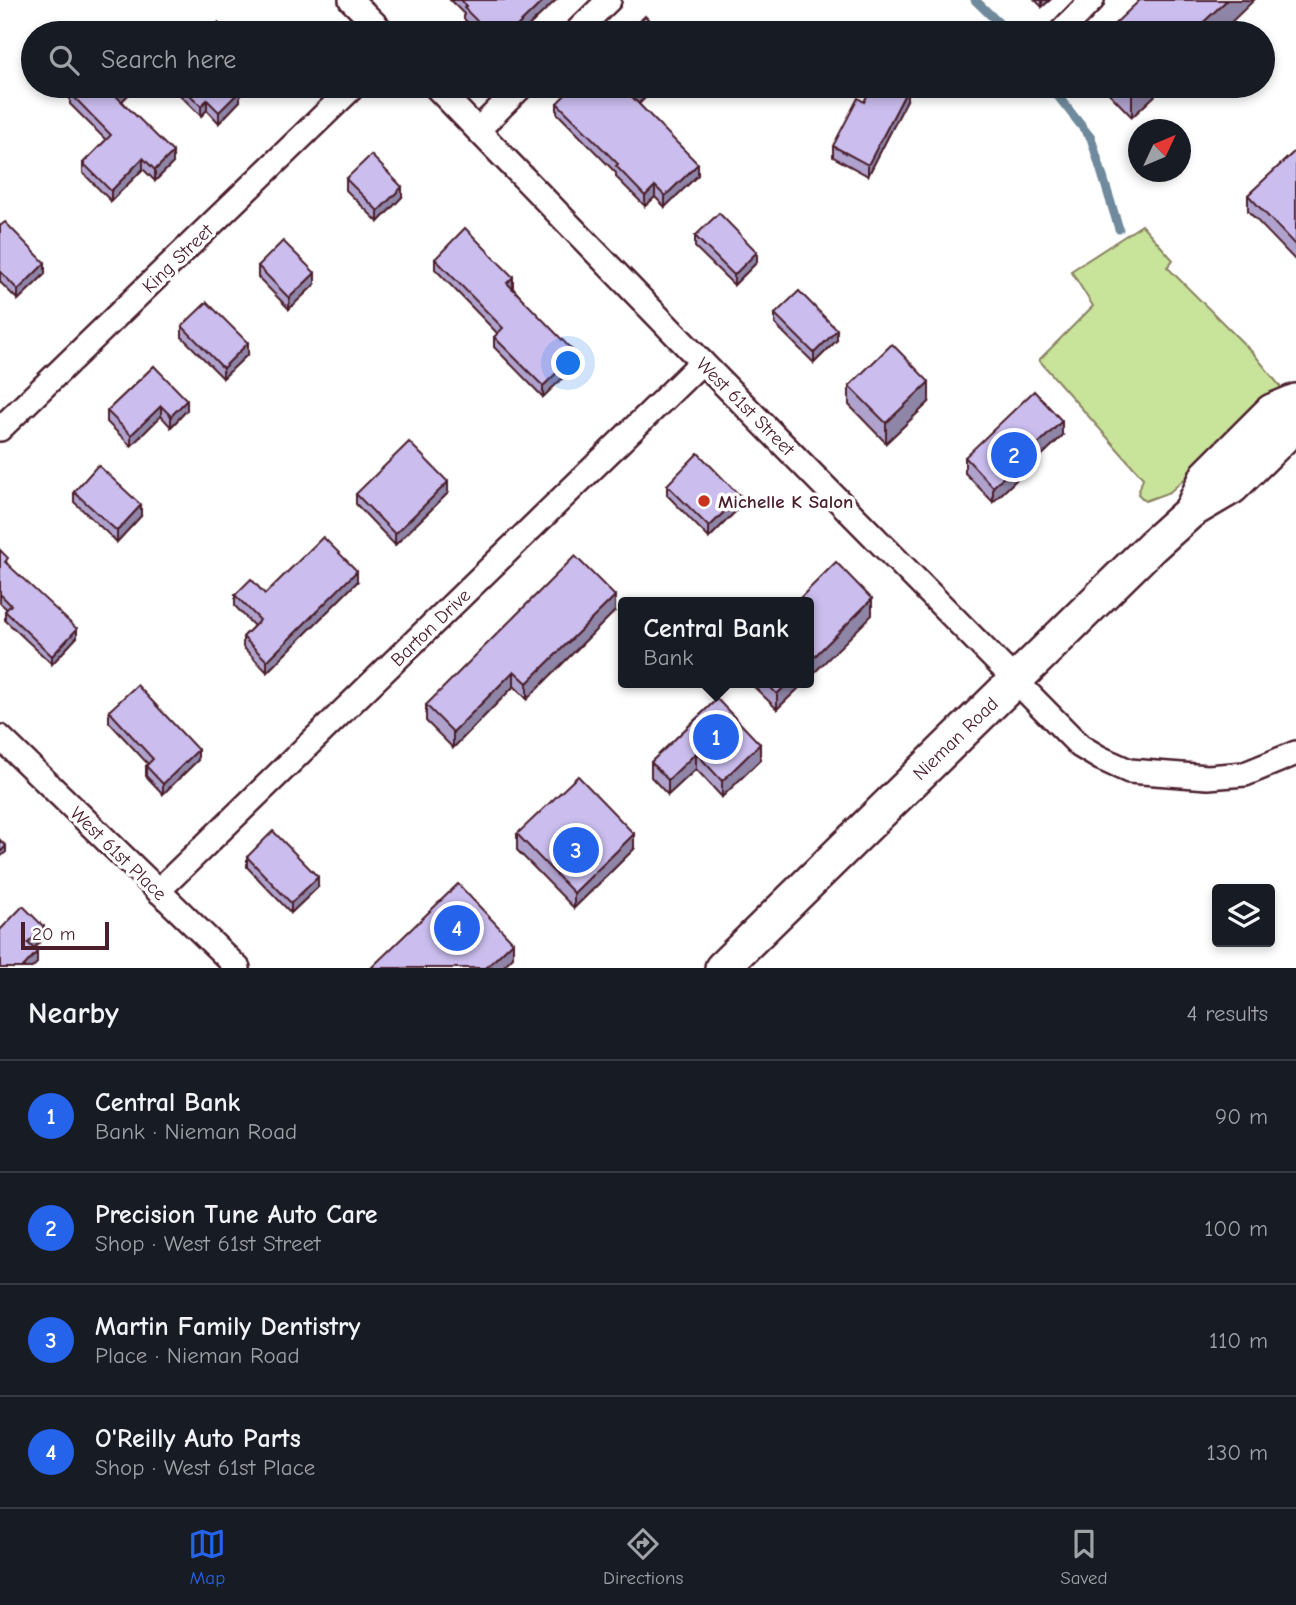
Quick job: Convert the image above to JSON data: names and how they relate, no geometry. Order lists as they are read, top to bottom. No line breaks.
{"streets":{"main road":["Nieman Road"],"street":["King Street","West 61st Street","Barton Drive","West 61st Place"]},"crossings":[["West 61st Street","Barton Drive"],["West 61st Street","Nieman Road"],["Barton Drive","West 61st Place"]],"places":["Michelle K Salon"],"scale_bar":"20 m","north":"top right","page":{"search":"Search here","pins":["2","1","3","4"],"popup":["Central Bank","Bank"],"scale":"20 m","heading":["Nearby","4 results"],"list":[{"mark":"1","name":"Central Bank","note":"Bank · Nieman Road","value":"90 m"},{"mark":"2","name":"Precision Tune Auto Care","note":"Shop · West 61st Street","value":"100 m"},{"mark":"3","name":"Martin Family Dentistry","note":"Place · Nieman Road","value":"110 m"},{"mark":"4","name":"O'Reilly Auto Parts","note":"Shop · West 61st Place","value":"130 m"}],"nav":["Map","Directions","Saved"]}}
